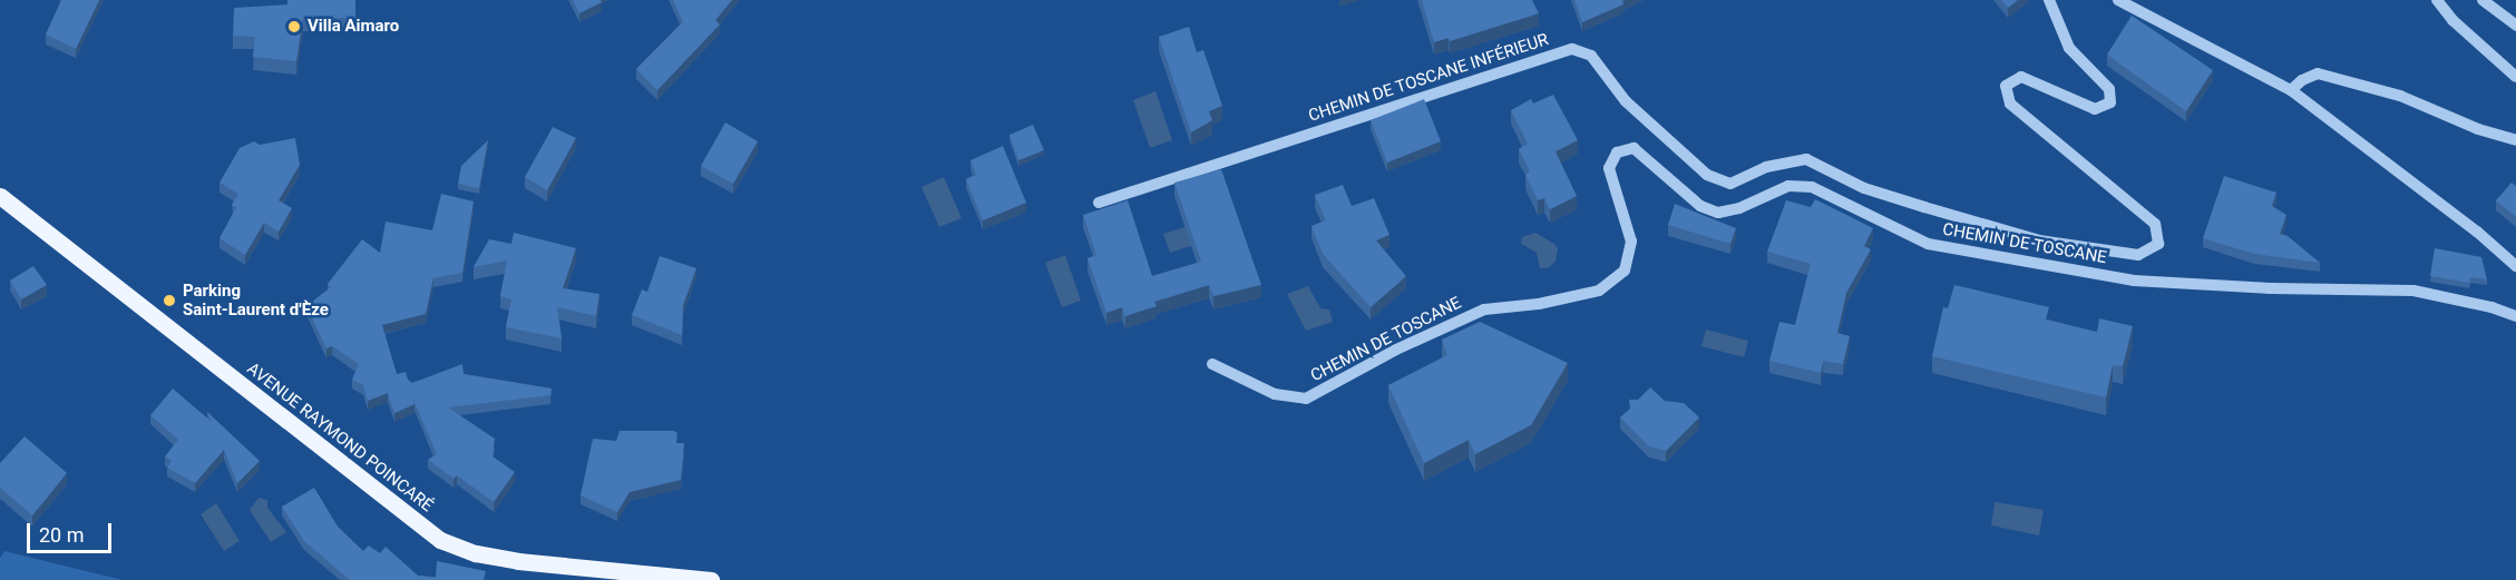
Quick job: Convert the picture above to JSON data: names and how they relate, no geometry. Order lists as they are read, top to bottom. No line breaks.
{"streets":{"main road":["AVENUE RAYMOND POINCARÉ"],"street":["CHEMIN DE TOSCANE INFÉRIEUR","CHEMIN DE TOSCANE"]},"places":["Villa Aimaro","Parking Saint-Laurent d'Èze"],"scale_bar":"20 m"}
